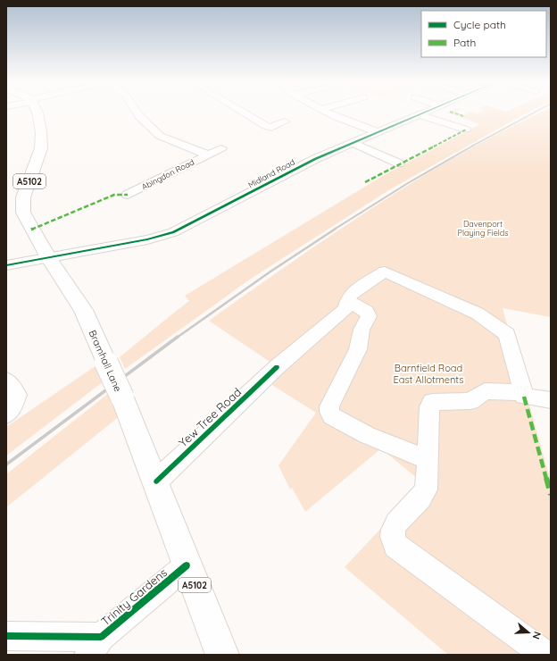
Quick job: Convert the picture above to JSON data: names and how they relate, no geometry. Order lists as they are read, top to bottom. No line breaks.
{"streets":{"main road":["A5102","Bramhall Lane"],"street":["Midland Road","Abingdon Road","Yew Tree Road","Trinity Gardens"]},"crossings":[["Midland Road","Bramhall Lane"],["Bramhall Lane","Yew Tree Road"],["Bramhall Lane","Trinity Gardens"]],"parks":["Davenport Playing Fields","Barnfield Road East Allotments"],"legend":["Cycle path","Path"],"north":"right"}
